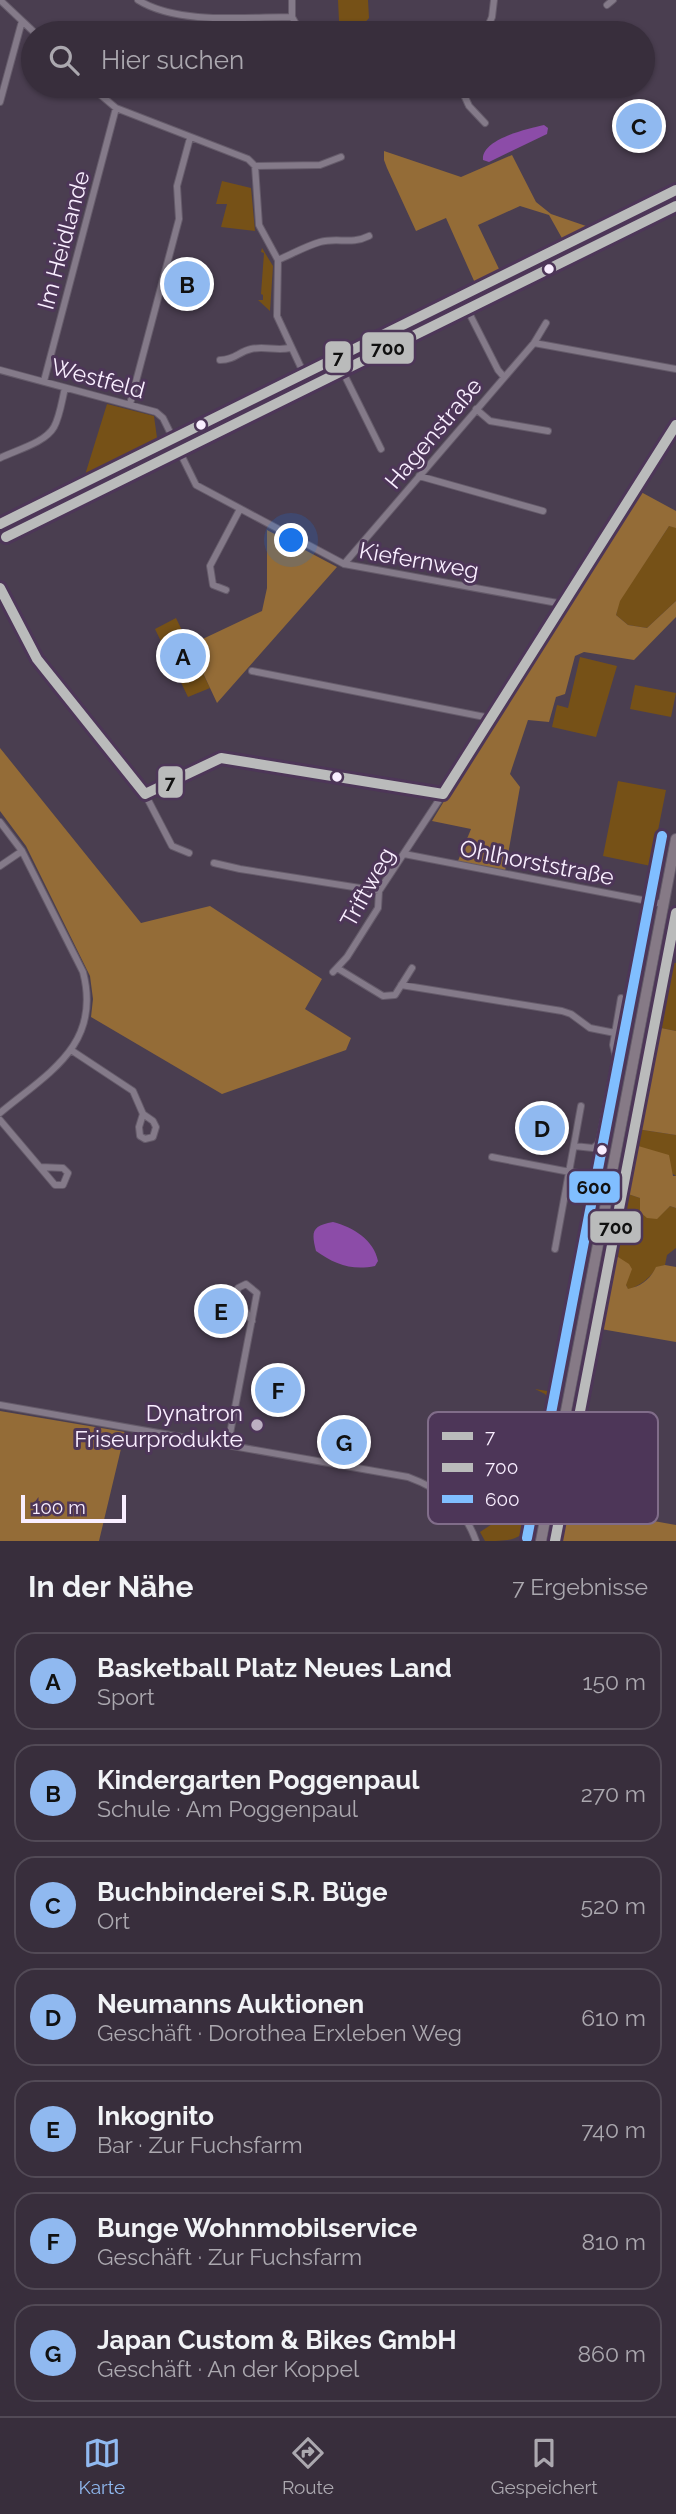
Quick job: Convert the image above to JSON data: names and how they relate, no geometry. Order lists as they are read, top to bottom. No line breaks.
{"streets":{"street":["Im Heidlande","Westfeld","Hagenstraße","Kiefernweg","Ohlhorststraße","Triftweg"]},"crossings":[["Im Heidlande","Westfeld"],["Westfeld","Kiefernweg"],["Hagenstraße","Kiefernweg"],["Kiefernweg","Triftweg"],["Ohlhorststraße","Triftweg"]],"places":["Dynatron Friseurprodukte"],"lines":["transit line 7","transit line 700","transit line 600"],"legend":["7","700","600"],"scale_bar":"100 m","page":{"search":"Hier suchen","pins":["C","B","A","D","E","F","G"],"scale":"100 m","heading":["In der Nähe","7 Ergebnisse"],"list":[{"mark":"A","name":"Basketball Platz Neues Land","note":"Sport","value":"150 m"},{"mark":"B","name":"Kindergarten Poggenpaul","note":"Schule · Am Poggenpaul","value":"270 m"},{"mark":"C","name":"Buchbinderei S.R. Büge","note":"Ort","value":"520 m"},{"mark":"D","name":"Neumanns Auktionen","note":"Geschäft · Dorothea Erxleben Weg","value":"610 m"},{"mark":"E","name":"Inkognito","note":"Bar · Zur Fuchsfarm","value":"740 m"},{"mark":"F","name":"Bunge Wohnmobilservice","note":"Geschäft · Zur Fuchsfarm","value":"810 m"},{"mark":"G","name":"Japan Custom & Bikes GmbH","note":"Geschäft · An der Koppel","value":"860 m"}],"nav":["Karte","Route","Gespeichert"]}}
